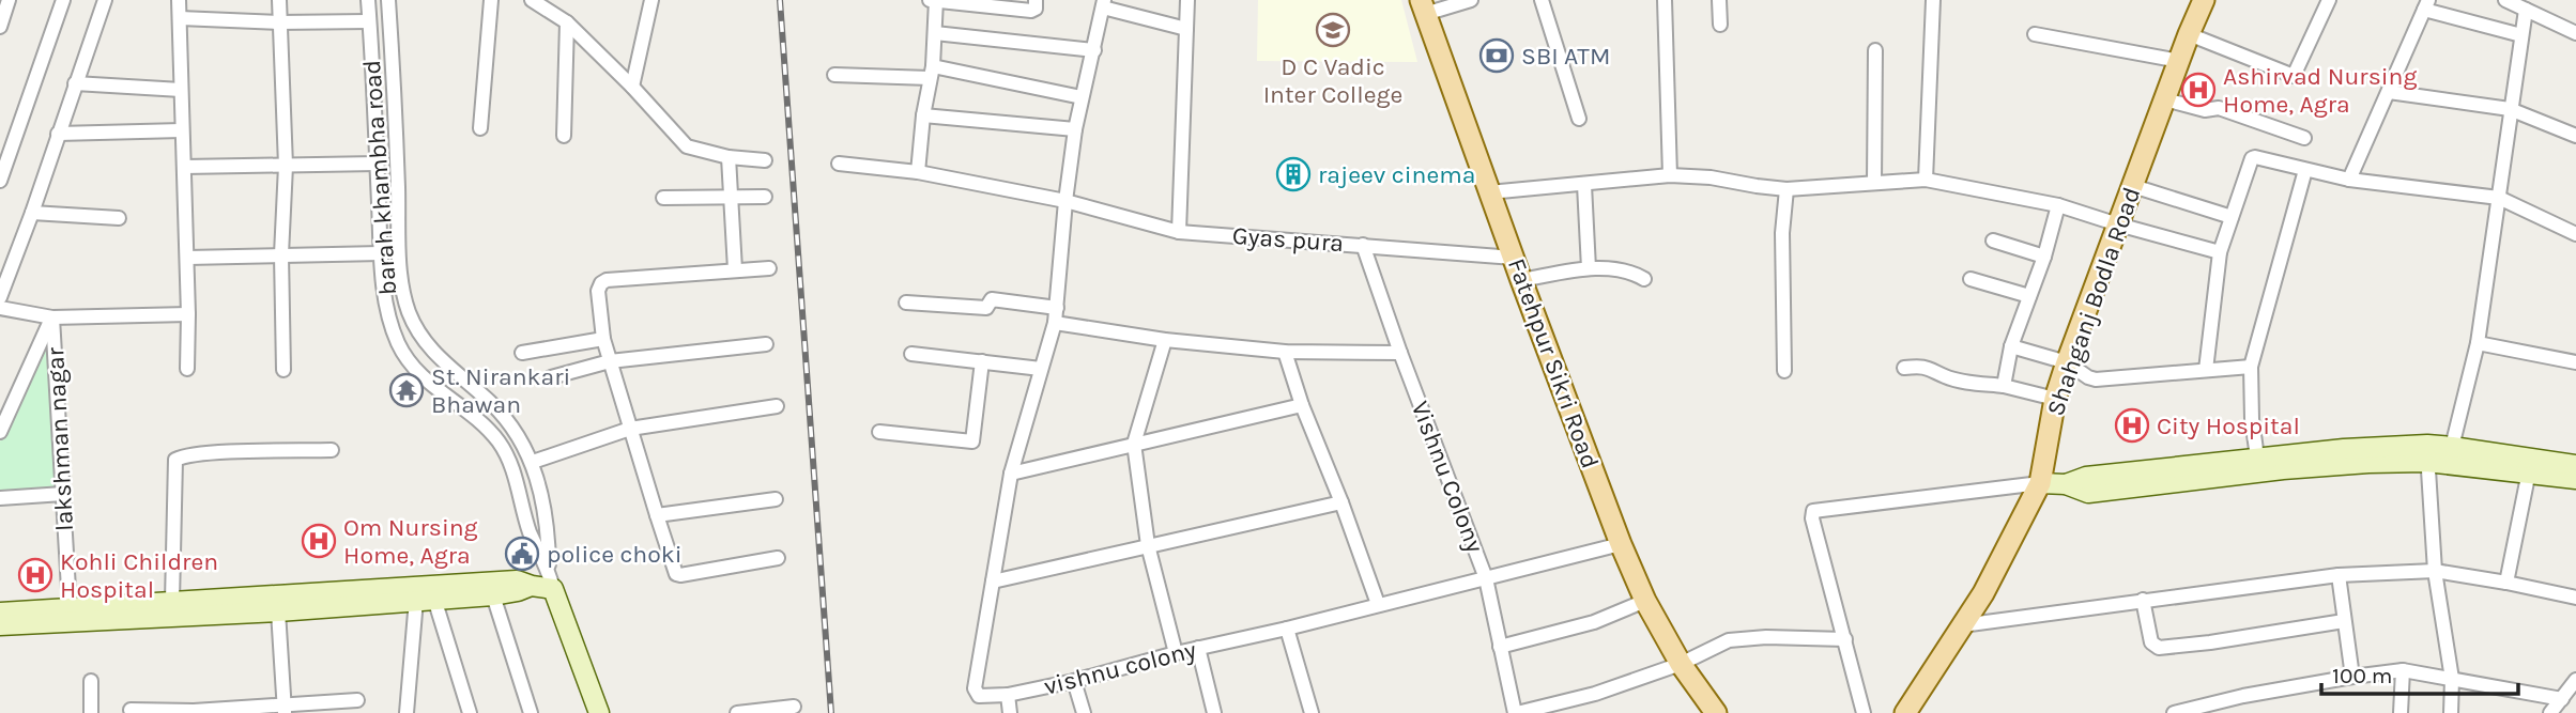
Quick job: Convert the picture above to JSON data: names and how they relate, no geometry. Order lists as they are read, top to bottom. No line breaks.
{"streets":{"main road":["Shahganj Bodla Road","Fatehpur Sikri Road"],"street":["barah khambha road","Gyas pura","lakshman nagar","Vishnu Colony","vishnu colony"]},"crossings":[["Gyas pura","Fatehpur Sikri Road"],["Gyas pura","Vishnu Colony"],["Gyas pura","vishnu colony"],["Fatehpur Sikri Road","vishnu colony"],["Vishnu Colony","vishnu colony"]],"places":{"school or university":["D C Vadic Inter College"],"bank":["SBI ATM"],"hospital":["Ashirvad Nursing Home, Agra","City Hospital","Om Nursing Home, Agra","Kohli Children Hospital"],"building":["rajeev cinema"],"temple":["St. Nirankari Bhawan"],"public building":["police choki"]},"scale_bar":"100 m"}
